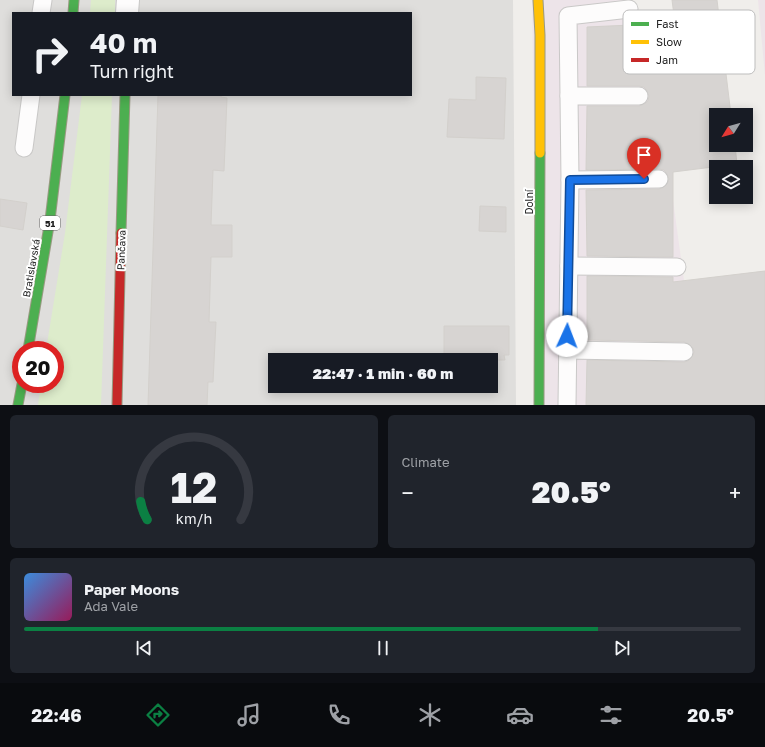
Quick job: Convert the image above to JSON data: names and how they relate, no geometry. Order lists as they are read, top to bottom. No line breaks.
{"streets":{"street":["Dolní","51","Pančava","Bratislavská"]},"legend":["Fast","Slow","Jam"],"north":"bottom left","page":{"turn":["40 m","Turn right"],"limit":"20","trip":"22:47 · 1 min · 60 m","tile":"Climate","heat":["−","20.5°","+"],"song":["Paper Moons","Ada Vale"],"tabs":["22:46","20.5°"],"gauge":["12","km/h"]}}
